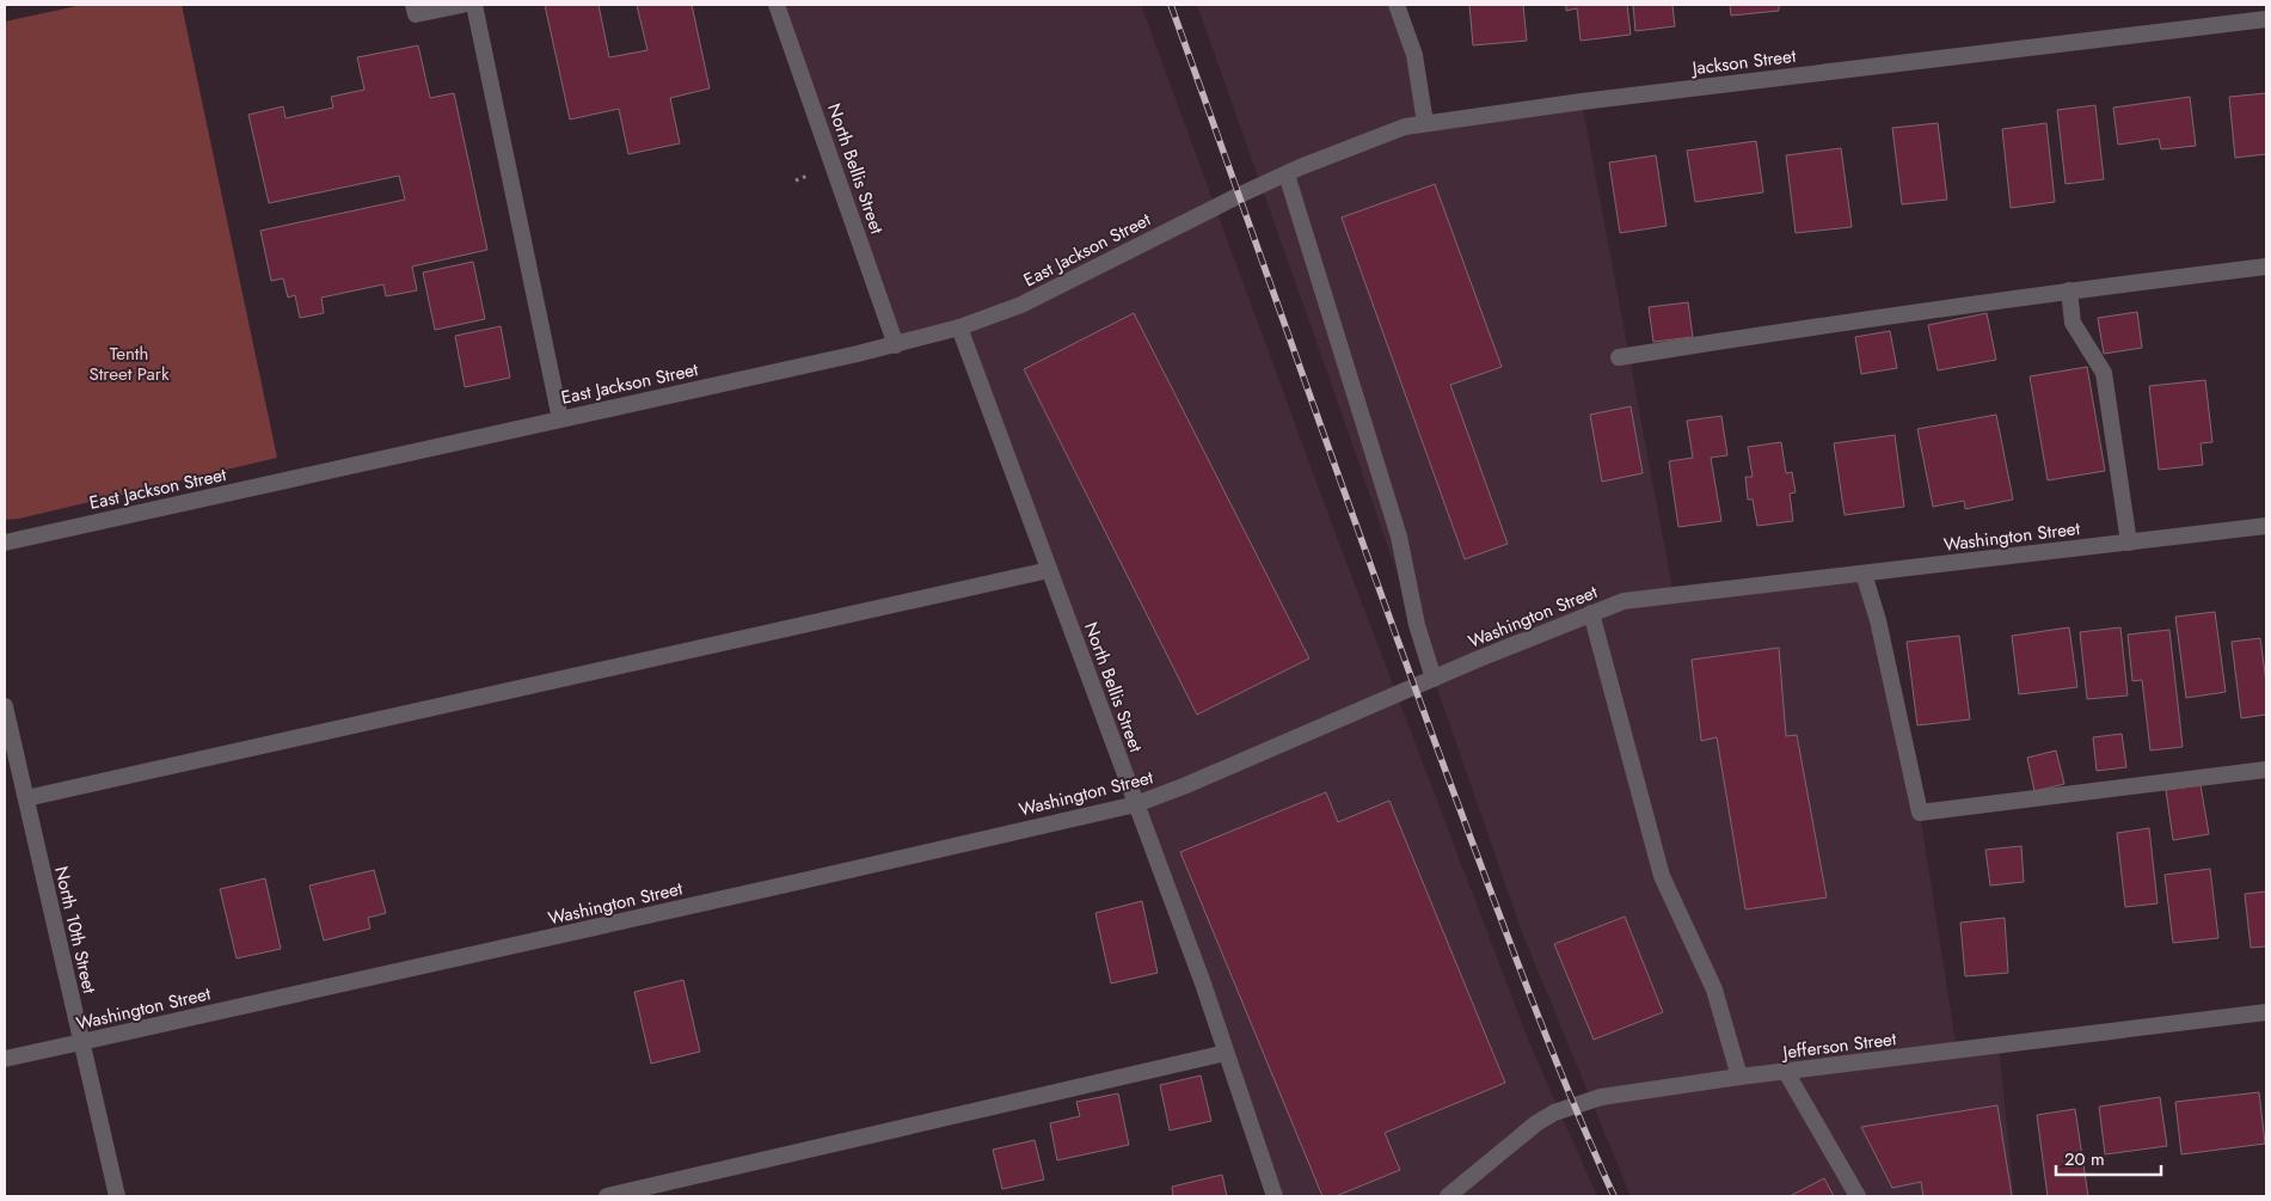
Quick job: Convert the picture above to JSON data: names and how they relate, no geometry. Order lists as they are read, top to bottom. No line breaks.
{"streets":{"street":["Jackson Street","North Bellis Street","East Jackson Street","Washington Street","North 10th Street","Jefferson Street"]},"crossings":[["Jackson Street","East Jackson Street"],["North Bellis Street","East Jackson Street"],["North Bellis Street","Washington Street"],["Washington Street","North 10th Street"]],"parks":["Tenth Street Park"],"scale_bar":"20 m"}
